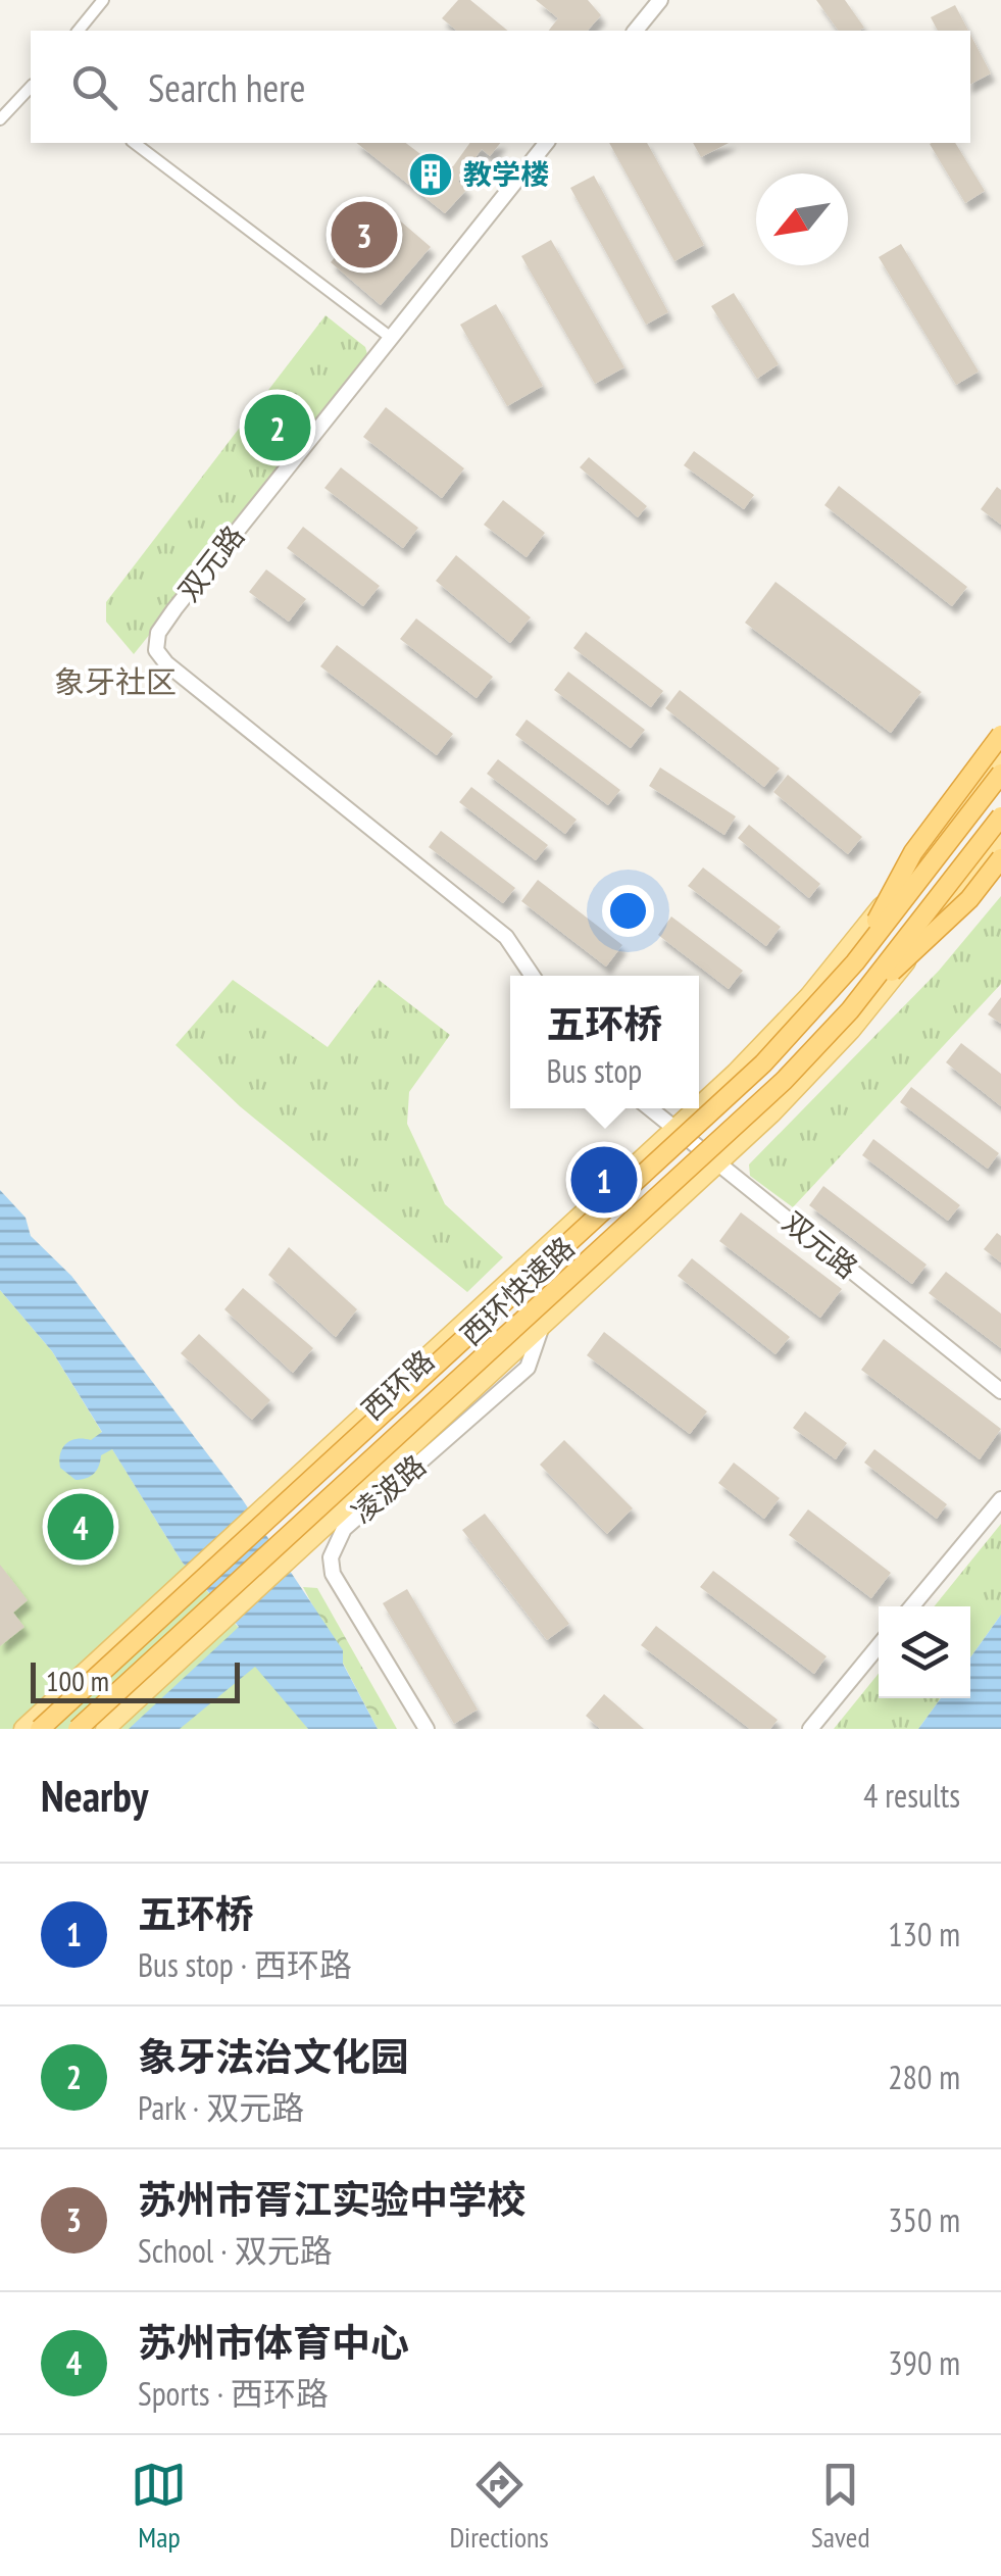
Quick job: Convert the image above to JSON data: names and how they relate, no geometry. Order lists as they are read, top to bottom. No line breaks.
{"streets":{"highway":["西环快速路"],"main road":["西环路"],"street":["双元路","凌波路"]},"crossings":[["双元路","西环路"],["西环路","凌波路"]],"districts":["象牙社区"],"places":{"building":["教学楼"]},"scale_bar":"100 m","north":"bottom left","page":{"search":"Search here","pins":["3","2","1","4"],"popup":["五环桥","Bus stop"],"scale":"100 m","heading":["Nearby","4 results"],"list":[{"mark":"1","name":"五环桥","note":"Bus stop · 西环路","value":"130 m"},{"mark":"2","name":"象牙法治文化园","note":"Park · 双元路","value":"280 m"},{"mark":"3","name":"苏州市胥江实验中学校","note":"School · 双元路","value":"350 m"},{"mark":"4","name":"苏州市体育中心","note":"Sports · 西环路","value":"390 m"}],"nav":["Map","Directions","Saved"]}}
